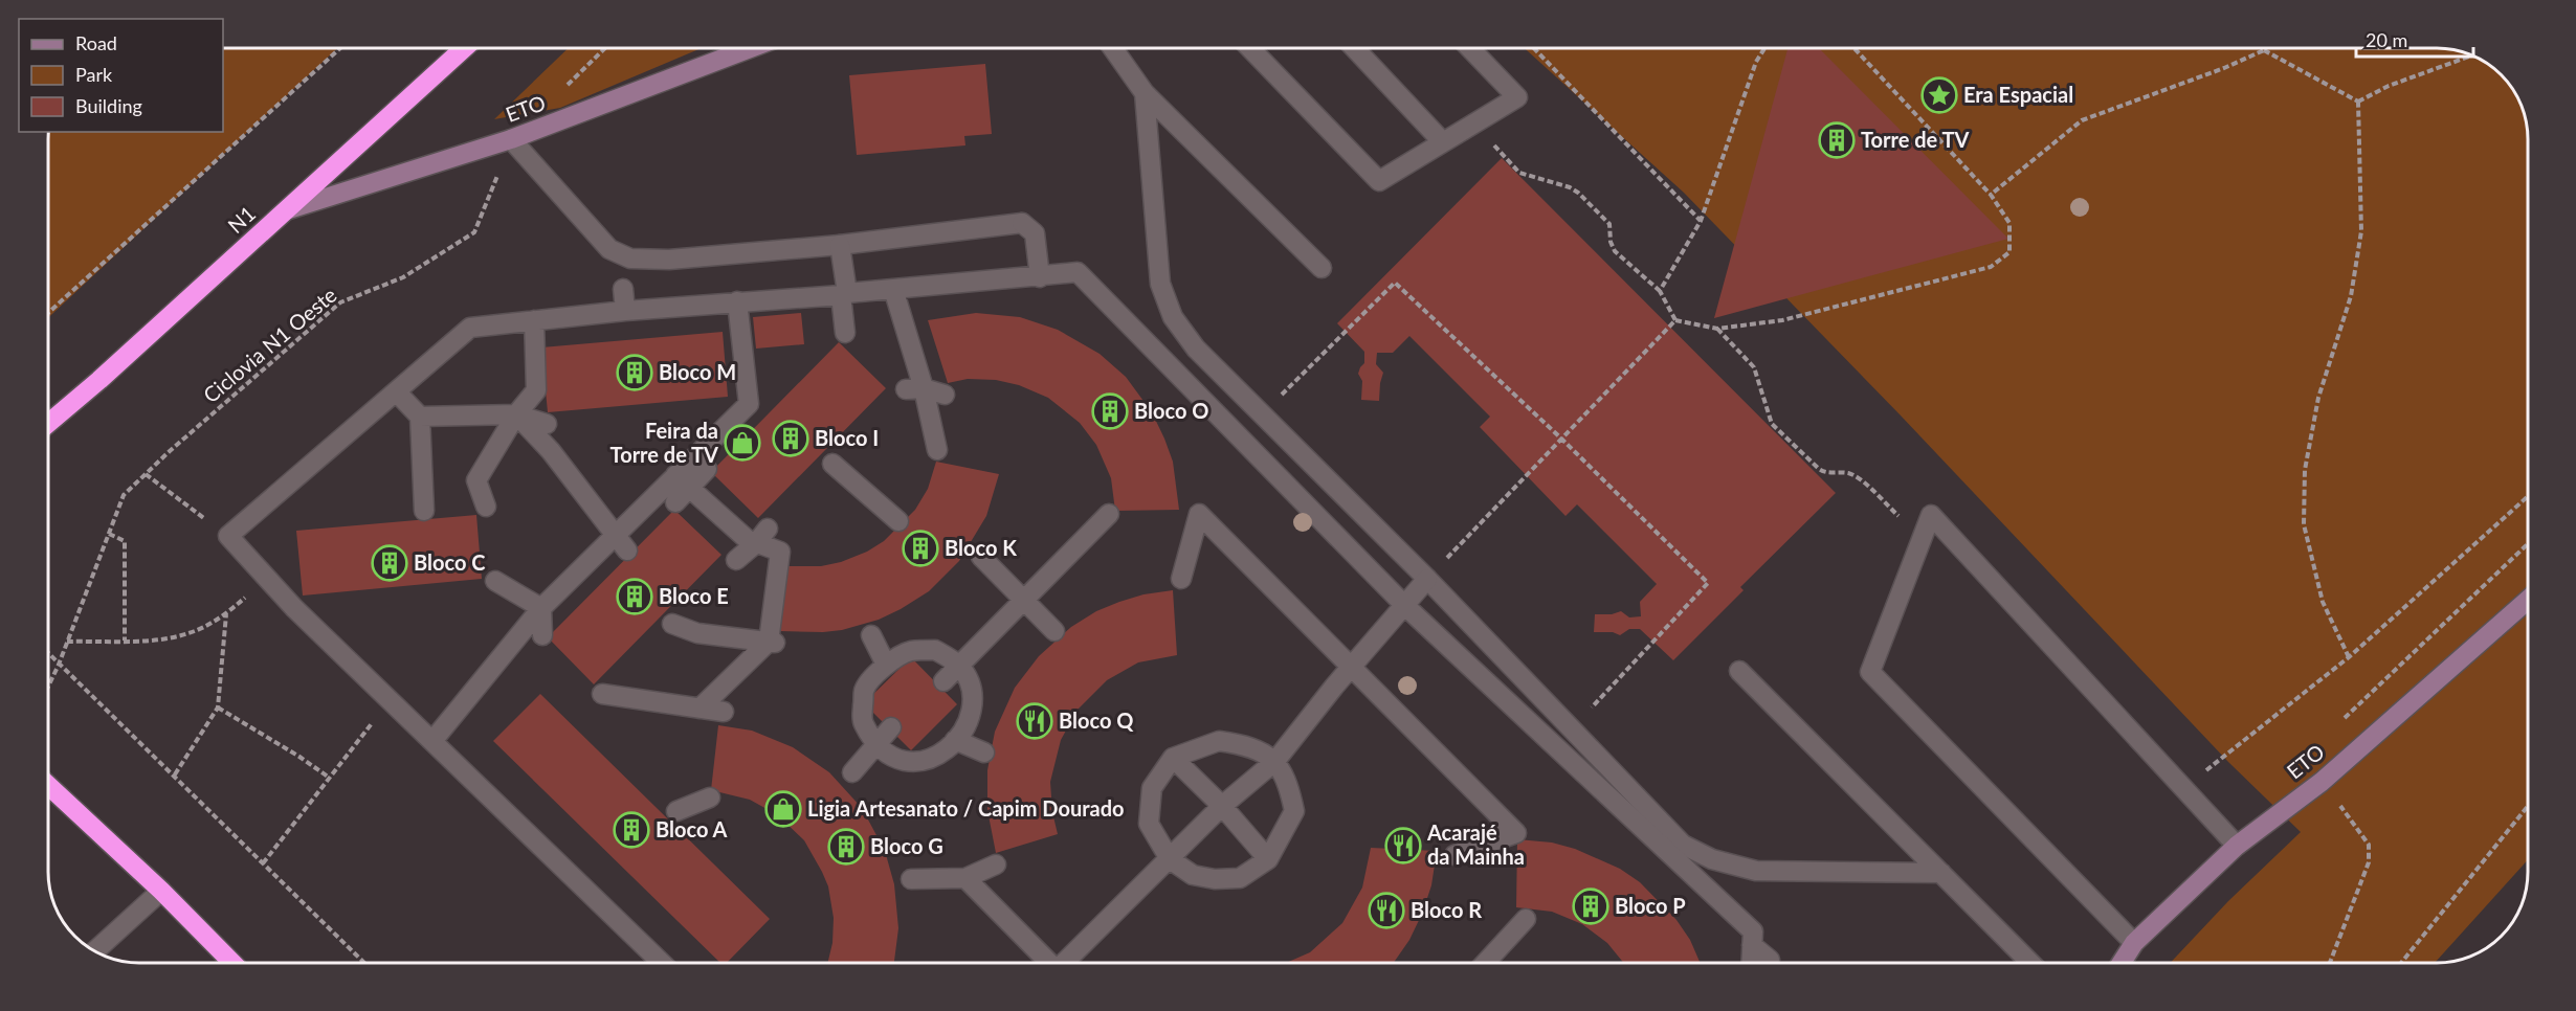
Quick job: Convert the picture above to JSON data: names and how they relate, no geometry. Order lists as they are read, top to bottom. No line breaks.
{"streets":{"highway":["N1"],"street":["ETO"],"path":["Ciclovia N1 Oeste"]},"crossings":[["ETO","N1"],["ETO","Ciclovia N1 Oeste"]],"places":{"place":["Era Espacial"],"building":["Torre de TV","Bloco M","Bloco O","Bloco I","Bloco K","Bloco C","Bloco E","Bloco A","Bloco G","Bloco P"],"shop":["Feira da Torre de TV","Ligia Artesanato / Capim Dourado"],"restaurant":["Bloco Q","Acarajé da Mainha","Bloco R"]},"legend":["Road","Park","Building"],"scale_bar":"20 m"}
